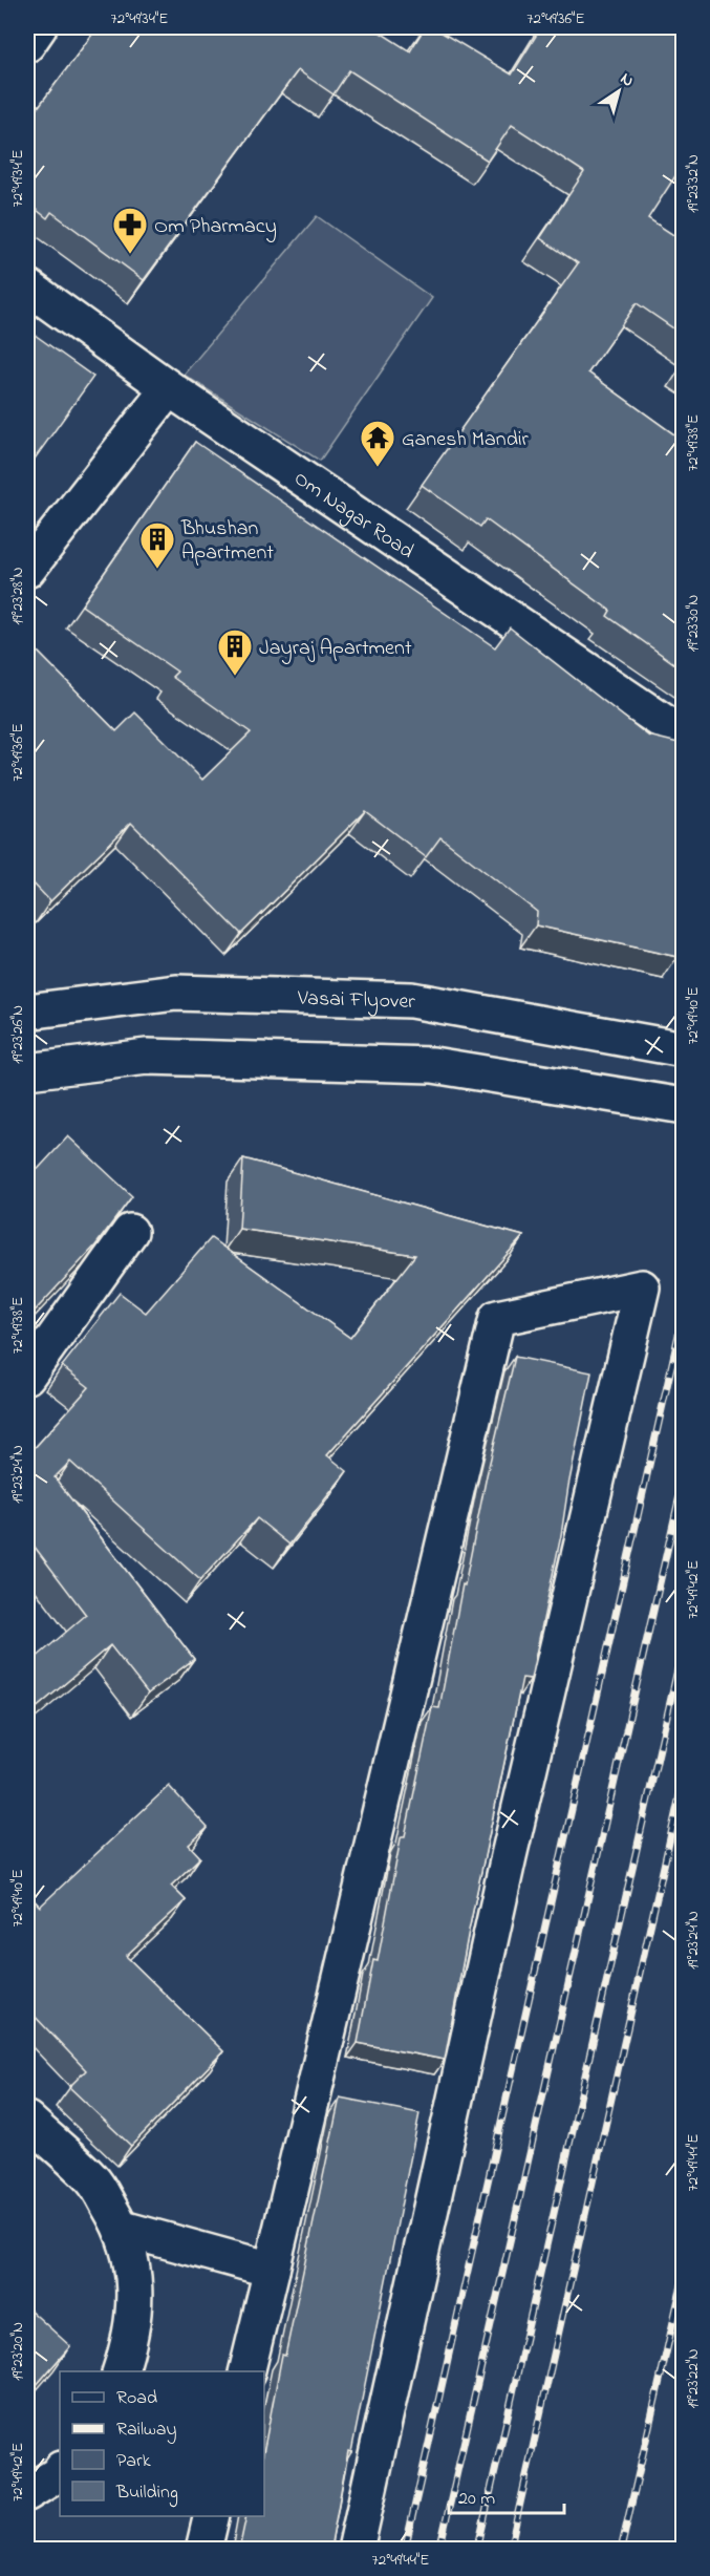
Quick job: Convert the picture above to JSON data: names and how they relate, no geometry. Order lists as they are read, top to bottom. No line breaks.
{"streets":{"street":["Om Nagar Road","Vasai Flyover"]},"places":{"pharmacy":["Om Pharmacy"],"temple":["Ganesh Mandir"],"building":["Bhushan Apartment","Jayraj Apartment"]},"legend":["Road","Railway","Park","Building"],"scale_bar":"20 m","north":"top right","coordinates":["72°49'34\"E","72°49'36\"E","19°23'32\"N","72°49'38\"E","19°23'28\"N","19°23'30\"N","72°49'40\"E","19°23'26\"N","19°23'24\"N","72°49'42\"E","72°49'44\"E","19°23'20\"N","19°23'22\"N"]}
